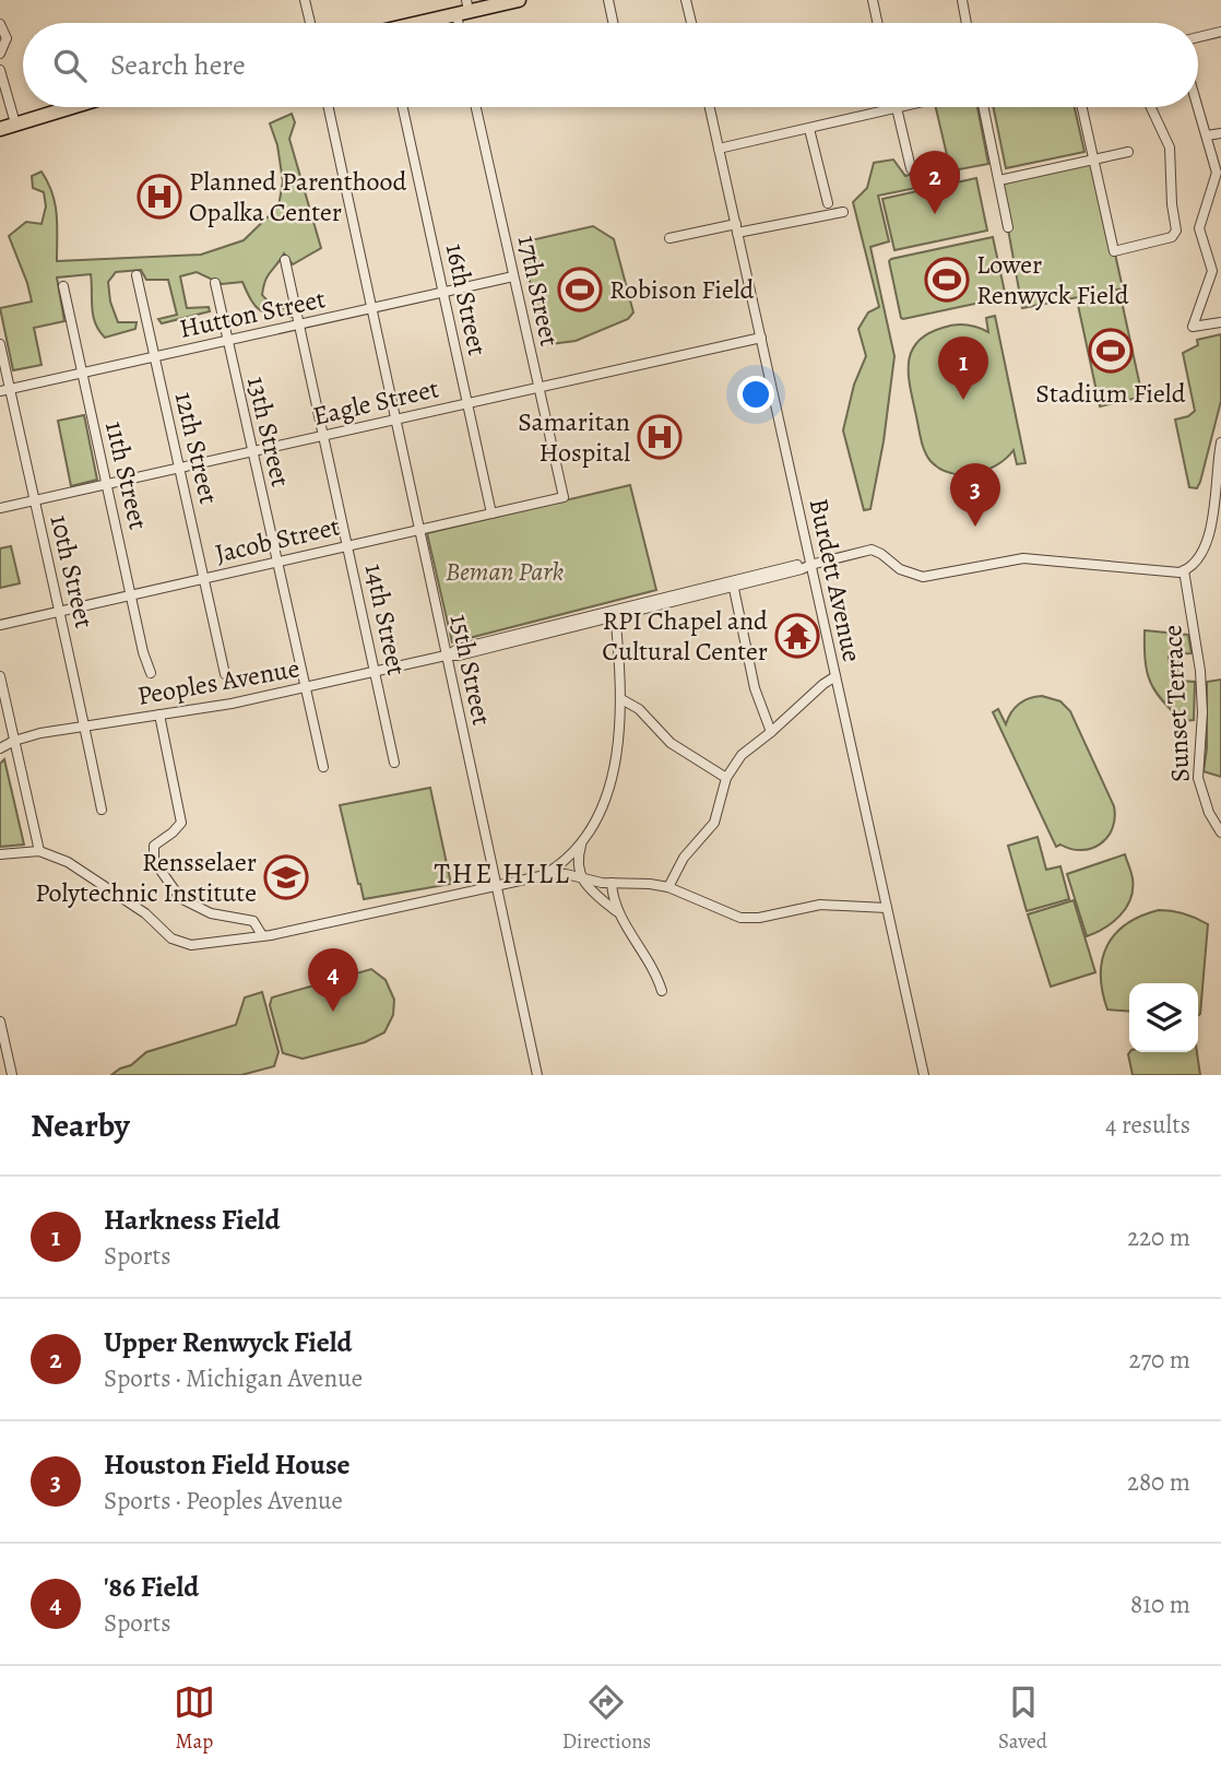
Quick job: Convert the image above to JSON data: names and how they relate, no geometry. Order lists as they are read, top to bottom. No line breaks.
{"streets":{"street":["17th Street","16th Street","Hutton Street","Eagle Street","13th Street","12th Street","11th Street","Jacob Street","10th Street","Burdett Avenue","14th Street","15th Street","Peoples Avenue","Sunset Terrace"]},"crossings":[["17th Street","Hutton Street"],["17th Street","Eagle Street"],["17th Street","Jacob Street"],["16th Street","Hutton Street"],["16th Street","Eagle Street"],["16th Street","Jacob Street"],["Hutton Street","13th Street"],["Hutton Street","12th Street"],["Hutton Street","11th Street"],["Hutton Street","10th Street"],["Hutton Street","14th Street"],["Hutton Street","15th Street"],["Eagle Street","13th Street"],["Eagle Street","12th Street"],["Eagle Street","11th Street"],["Eagle Street","10th Street"],["Eagle Street","Burdett Avenue"],["Eagle Street","14th Street"],["Eagle Street","15th Street"],["13th Street","Jacob Street"],["13th Street","Peoples Avenue"],["12th Street","Jacob Street"],["11th Street","Jacob Street"],["Jacob Street","10th Street"],["Jacob Street","14th Street"],["Jacob Street","15th Street"],["10th Street","Peoples Avenue"],["Burdett Avenue","Peoples Avenue"],["14th Street","Peoples Avenue"],["15th Street","Peoples Avenue"],["Peoples Avenue","Sunset Terrace"]],"districts":["THE HILL"],"parks":["Beman Park"],"places":{"hospital":["Planned Parenthood Opalka Center","Samaritan Hospital"],"sports":["Lower Renwyck Field","Robison Field","Stadium Field"],"temple":["RPI Chapel and Cultural Center"],"school or university":["Rensselaer Polytechnic Institute"]},"page":{"search":"Search here","pins":["2","1","3","4"],"heading":["Nearby","4 results"],"list":[{"mark":"1","name":"Harkness Field","note":"Sports","value":"220 m"},{"mark":"2","name":"Upper Renwyck Field","note":"Sports · Michigan Avenue","value":"270 m"},{"mark":"3","name":"Houston Field House","note":"Sports · Peoples Avenue","value":"280 m"},{"mark":"4","name":"'86 Field","note":"Sports","value":"810 m"}],"nav":["Map","Directions","Saved"]}}
